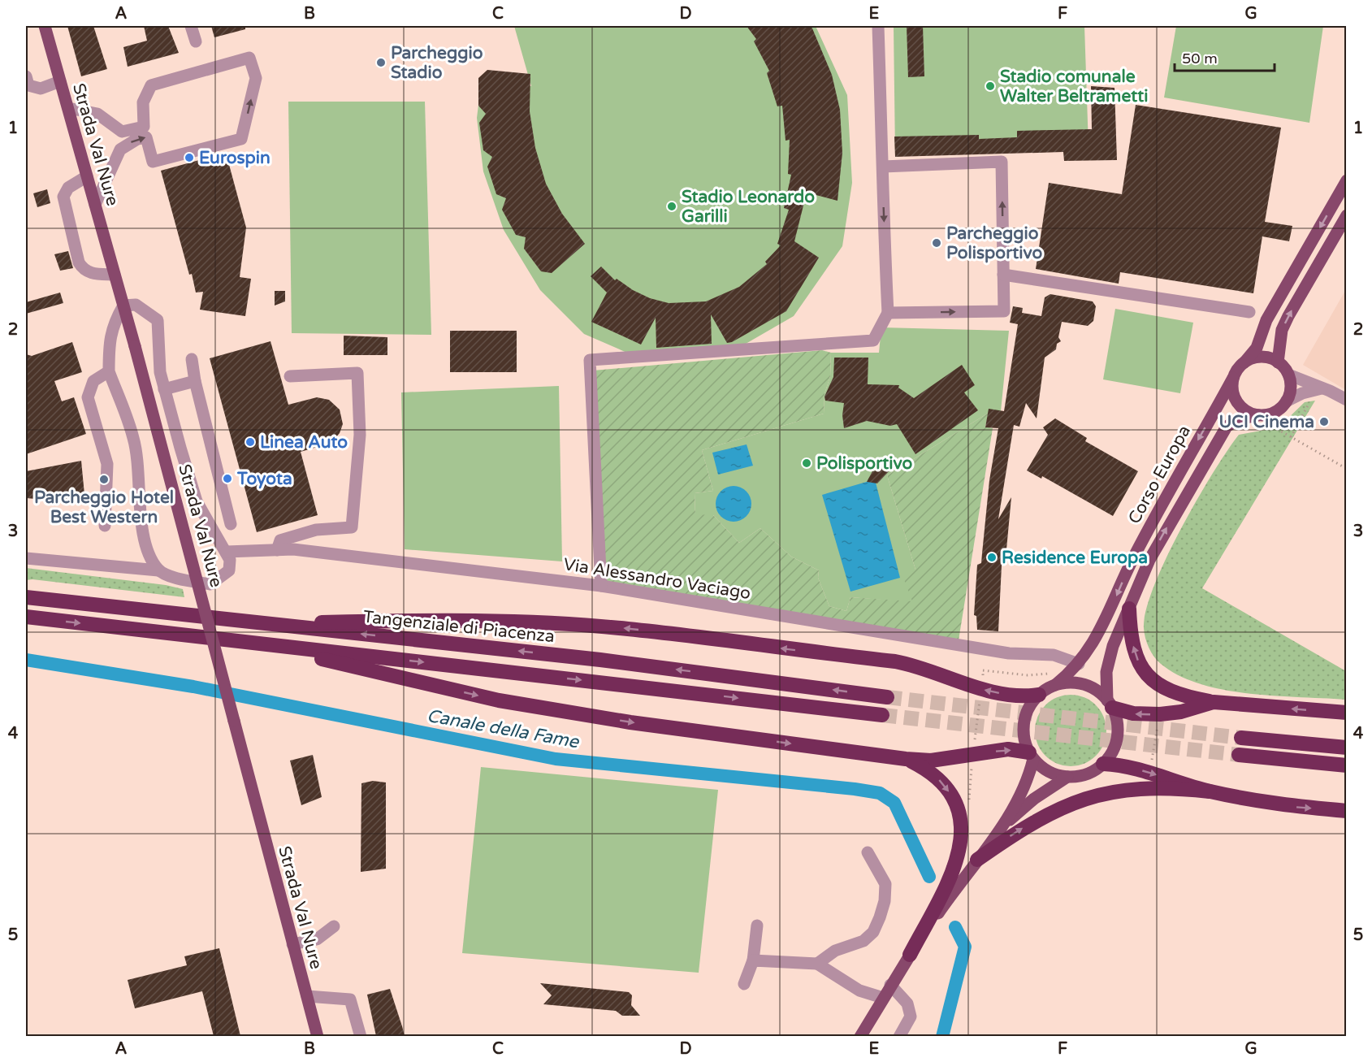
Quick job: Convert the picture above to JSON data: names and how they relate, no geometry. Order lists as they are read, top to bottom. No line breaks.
{"streets":{"highway":["Tangenziale di Piacenza"],"main road":["Strada Val Nure","Corso Europa"],"street":["Via Alessandro Vaciago"]},"crossings":[["Corso Europa","Via Alessandro Vaciago"]],"water":["Canale della Fame"],"places":["Parcheggio Stadio","Stadio comunale Walter Beltrametti","Eurospin","Stadio Leonardo Garilli","Parcheggio Polisportivo","UCI Cinema","Linea Auto","Polisportivo","Toyota","Parcheggio Hotel Best Western","Residence Europa"],"scale_bar":"50 m","grid":{"columns":["A","B","C","D","E","F","G"],"rows":["1","2","3","4","5"]}}
